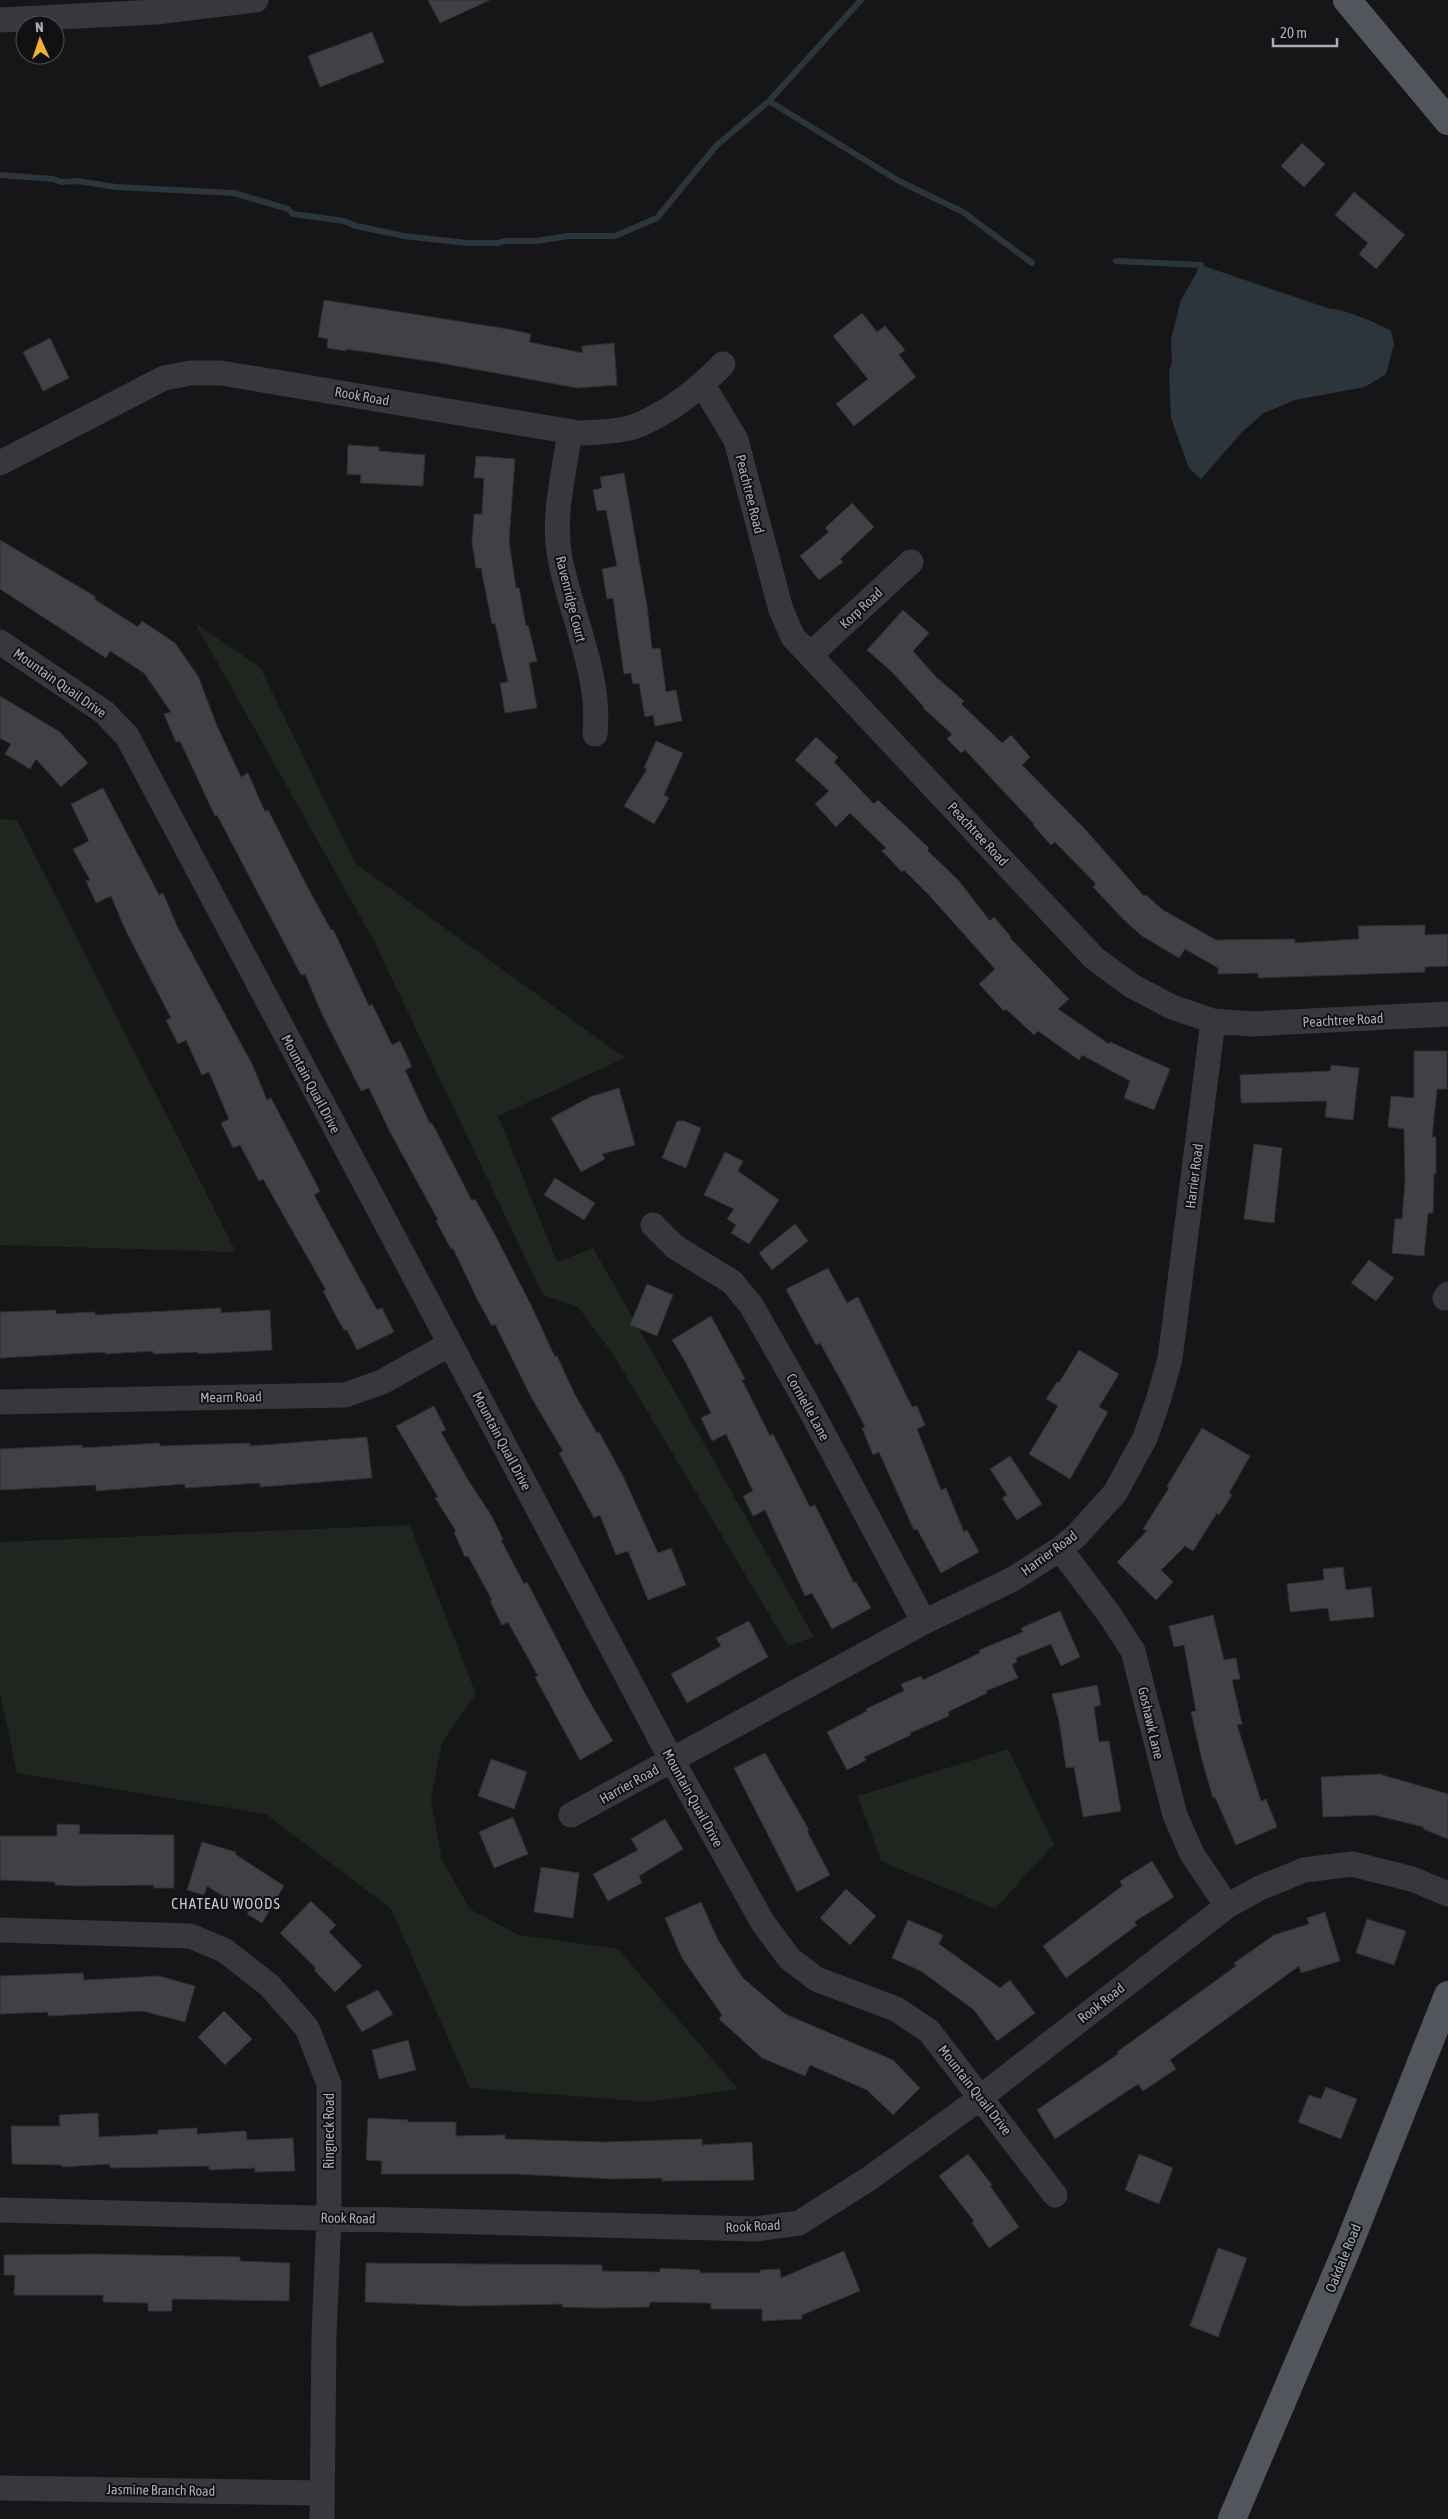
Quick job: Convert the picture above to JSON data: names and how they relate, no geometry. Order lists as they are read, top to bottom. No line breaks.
{"streets":{"main road":["Oakdale Road"],"street":["Rook Road","Peachtree Road","Ravenridge Court","Korp Road","Mountain Quail Drive","Harrier Road","Mearn Road","Cornielle Lane","Goshawk Lane","Ringneck Road","Jasmine Branch Road"]},"crossings":[["Rook Road","Peachtree Road"],["Rook Road","Ravenridge Court"],["Rook Road","Mountain Quail Drive"],["Rook Road","Goshawk Lane"],["Rook Road","Ringneck Road"],["Peachtree Road","Korp Road"],["Peachtree Road","Harrier Road"],["Mountain Quail Drive","Harrier Road"],["Mountain Quail Drive","Mearn Road"],["Harrier Road","Cornielle Lane"],["Harrier Road","Goshawk Lane"],["Ringneck Road","Jasmine Branch Road"]],"districts":["CHATEAU WOODS"],"scale_bar":"20 m","north":"top"}
